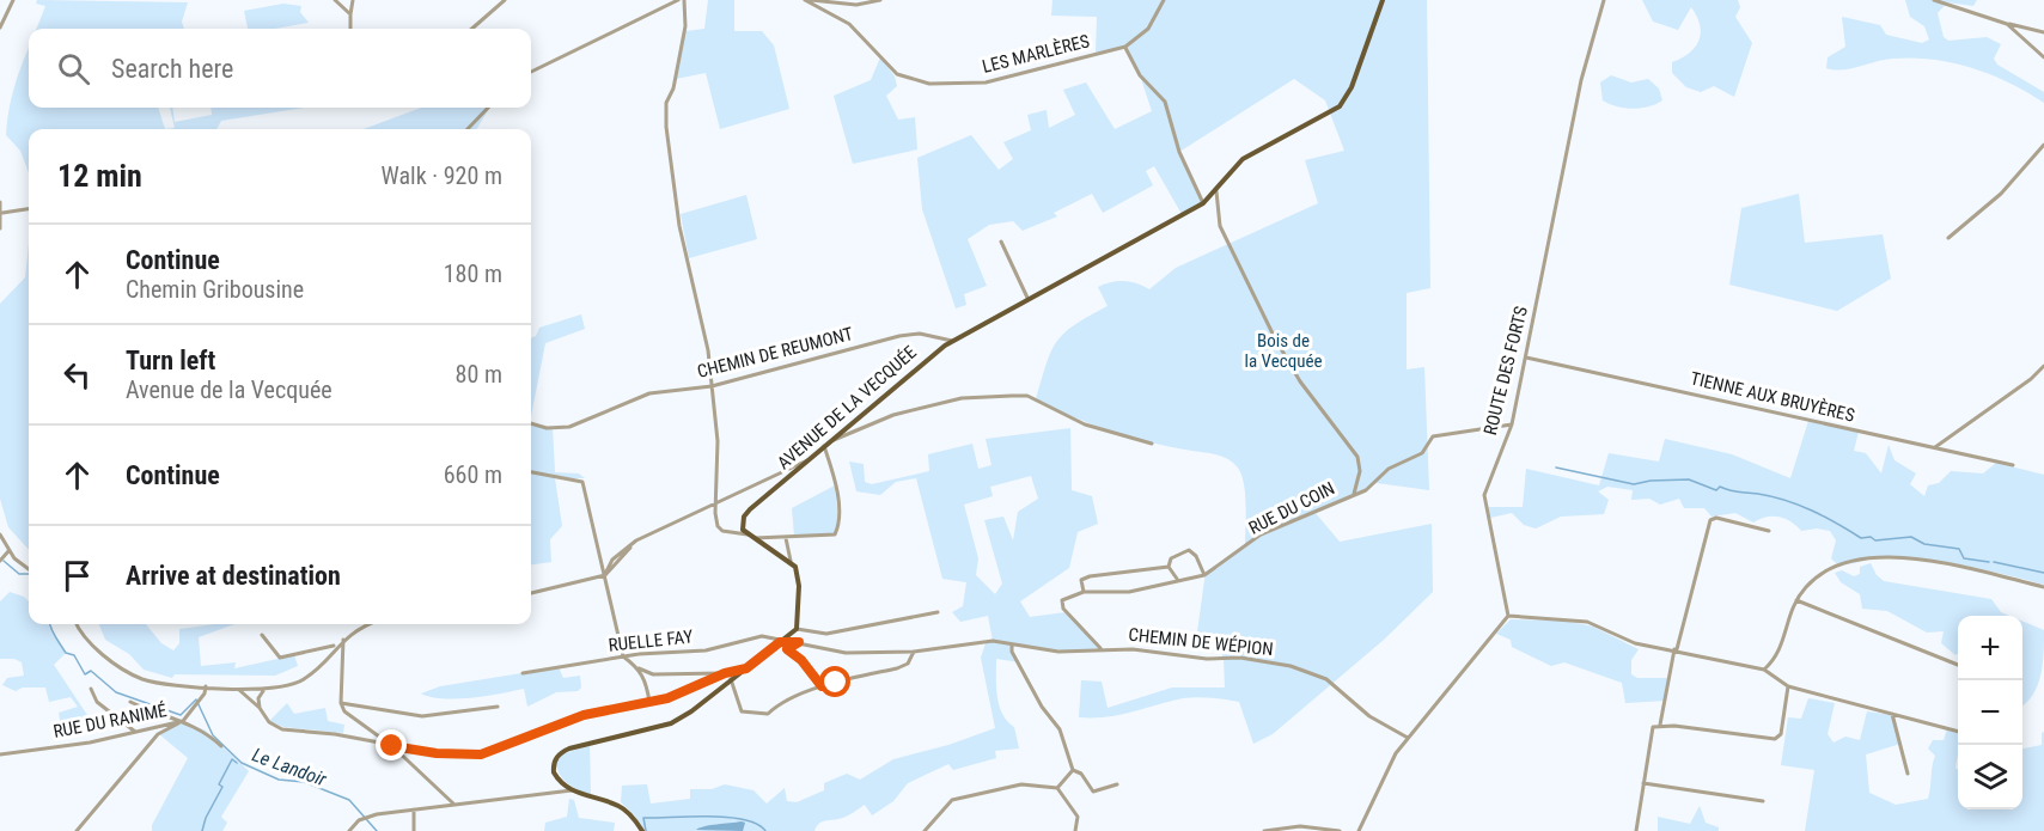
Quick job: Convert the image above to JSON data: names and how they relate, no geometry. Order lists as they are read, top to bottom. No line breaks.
{"streets":{"main road":["AVENUE DE LA VECQUÉE"],"street":["LES MARLÈRES","CHEMIN DE REUMONT","ROUTE DES FORTS","TIENNE AUX BRUYÈRES","RUE DU COIN","RUELLE FAY","CHEMIN DE WÉPION","RUE DU RANIMÉ"]},"crossings":[["CHEMIN DE REUMONT","AVENUE DE LA VECQUÉE"],["ROUTE DES FORTS","TIENNE AUX BRUYÈRES"],["ROUTE DES FORTS","RUE DU COIN"]],"water":["Le Landoir"],"parks":["Bois de la Vecquée"],"page":{"search":"Search here","heading":["12 min","Walk · 920 m"],"list":[["Continue","Chemin Gribousine","180 m"],["Turn left","Avenue de la Vecquée","80 m"],["Continue","660 m"],"Arrive at destination"],"map_buttons":["+","−"]}}
